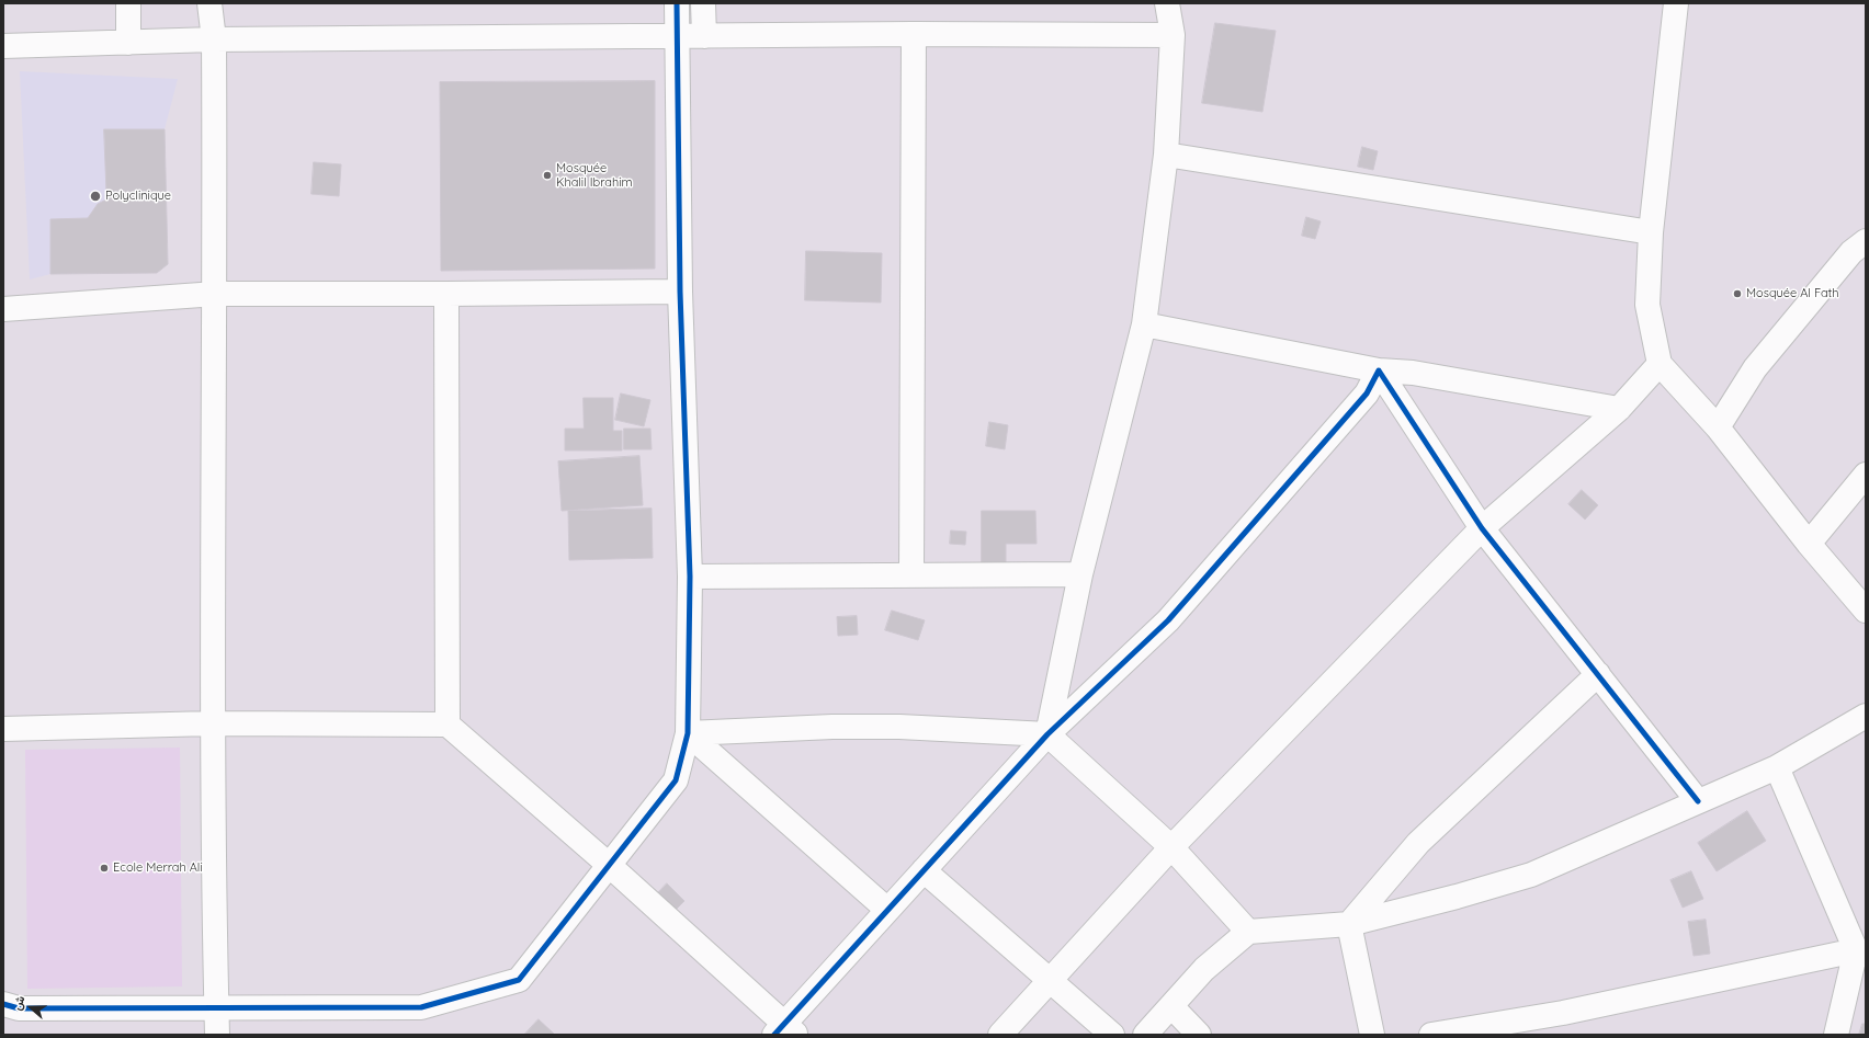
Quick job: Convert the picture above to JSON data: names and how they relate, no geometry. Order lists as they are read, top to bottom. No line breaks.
{"places":["Mosquée Khalil Ibrahim","Polyclinique","Mosquée Al Fath","Ecole Merrah Ali"],"north":"left"}
